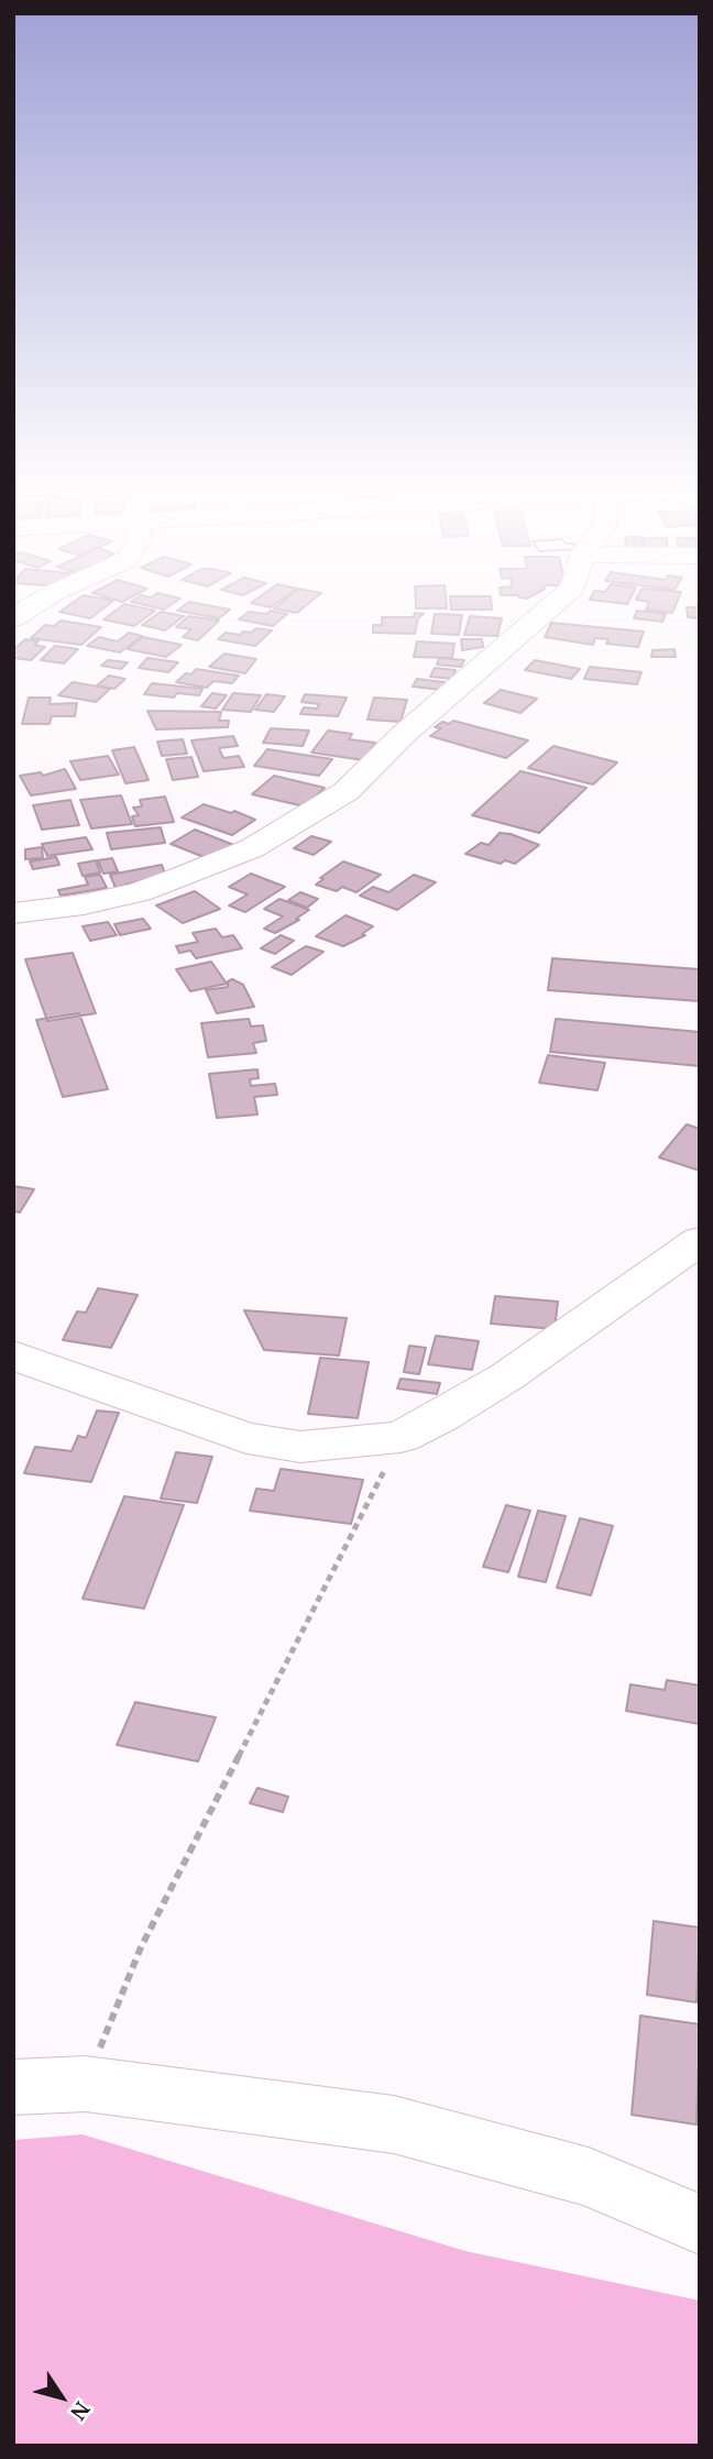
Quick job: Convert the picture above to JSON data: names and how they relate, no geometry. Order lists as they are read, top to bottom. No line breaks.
{"north":"bottom right"}
